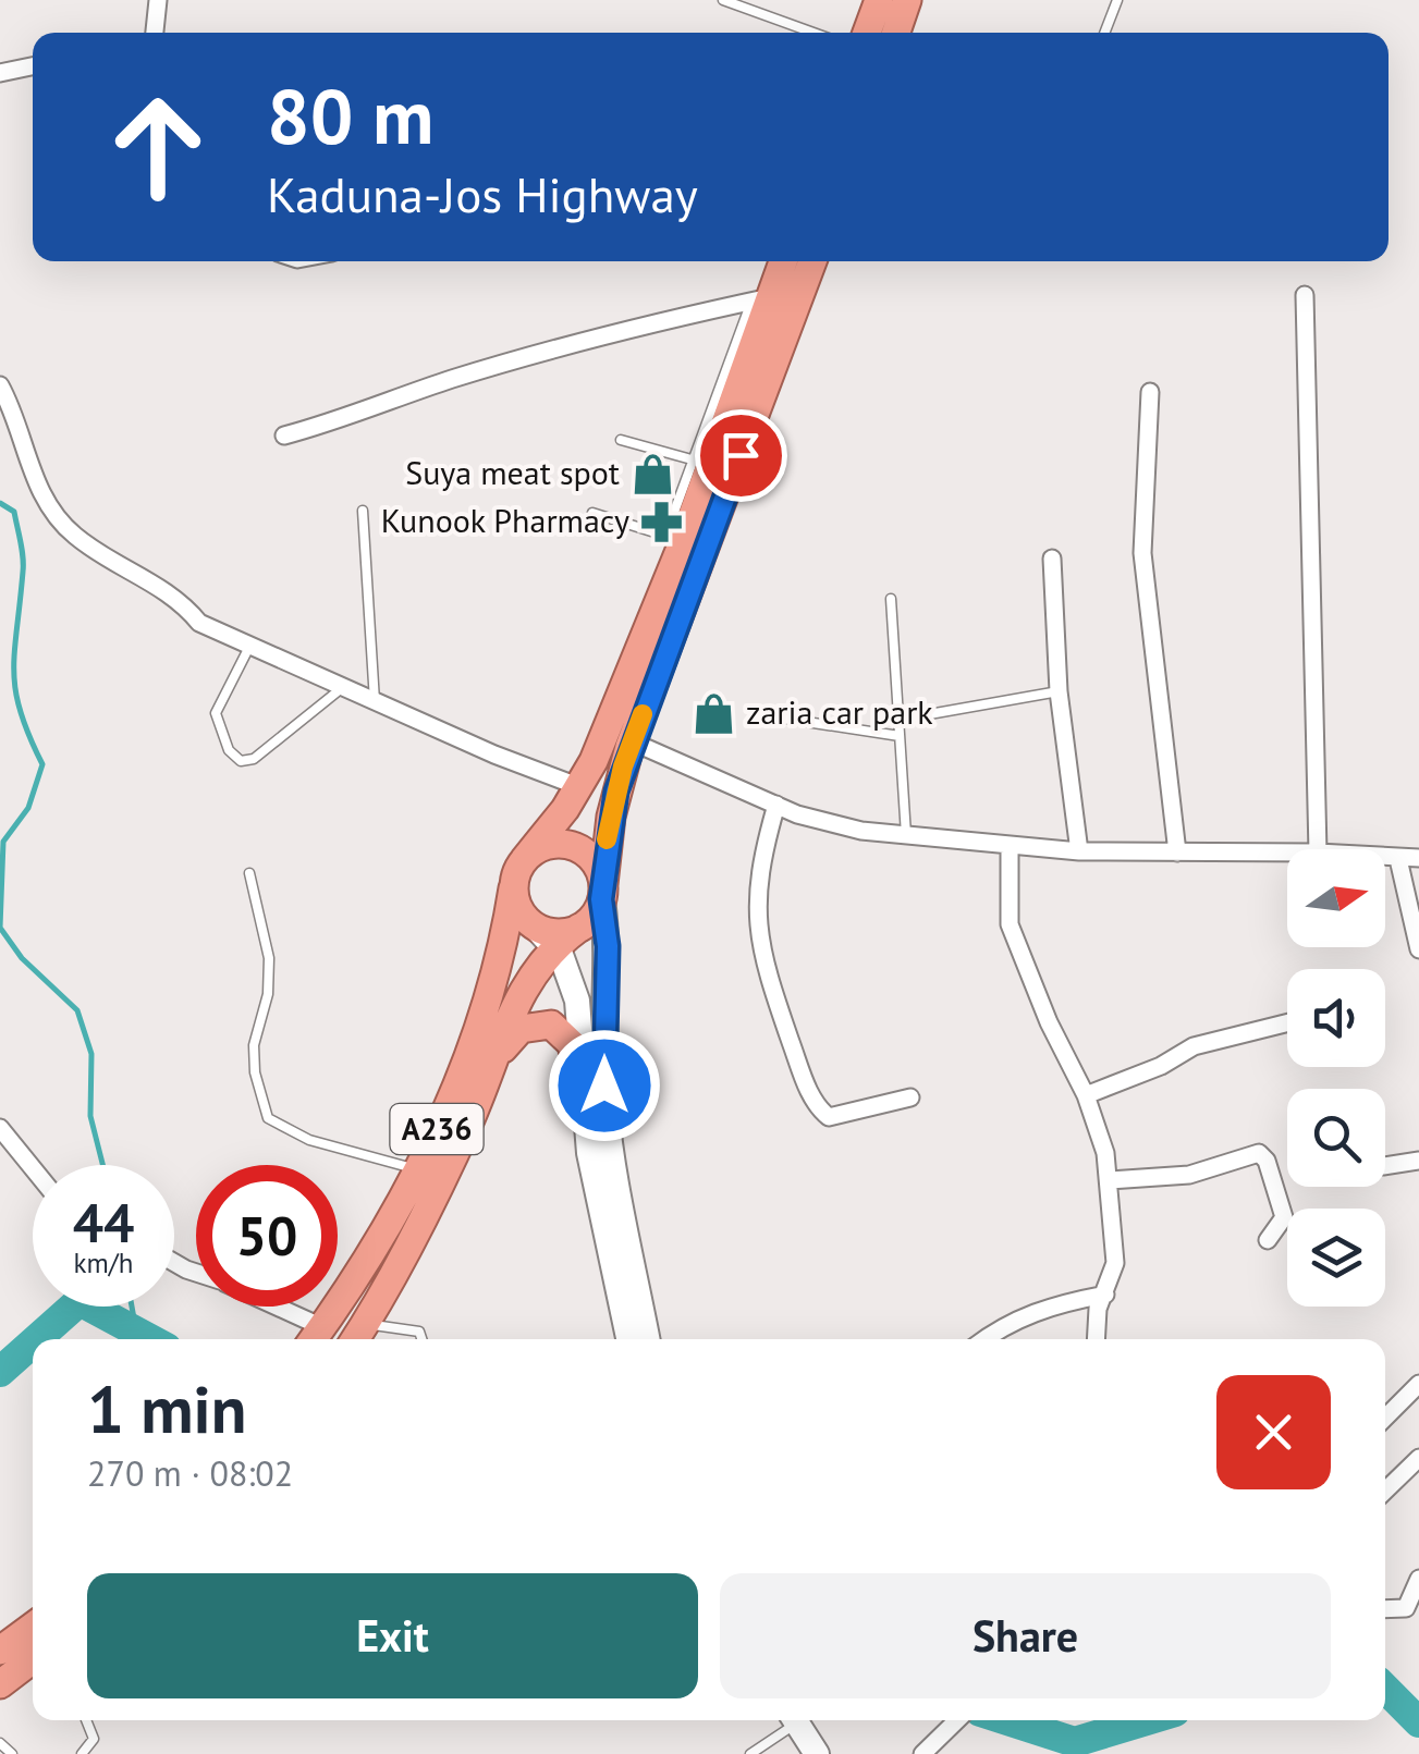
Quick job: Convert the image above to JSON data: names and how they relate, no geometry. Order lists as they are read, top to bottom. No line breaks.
{"streets":{"highway":["A236"]},"places":{"shop":["Suya meat spot","zaria car park"],"pharmacy":["Kunook Pharmacy"]},"north":"right","page":{"turn":["80 m","Kaduna-Jos Highway"],"speed":"44 km/h","limit":"50","heading":["1 min","270 m · 08:02"],"buttons":["Exit","Share"]}}
